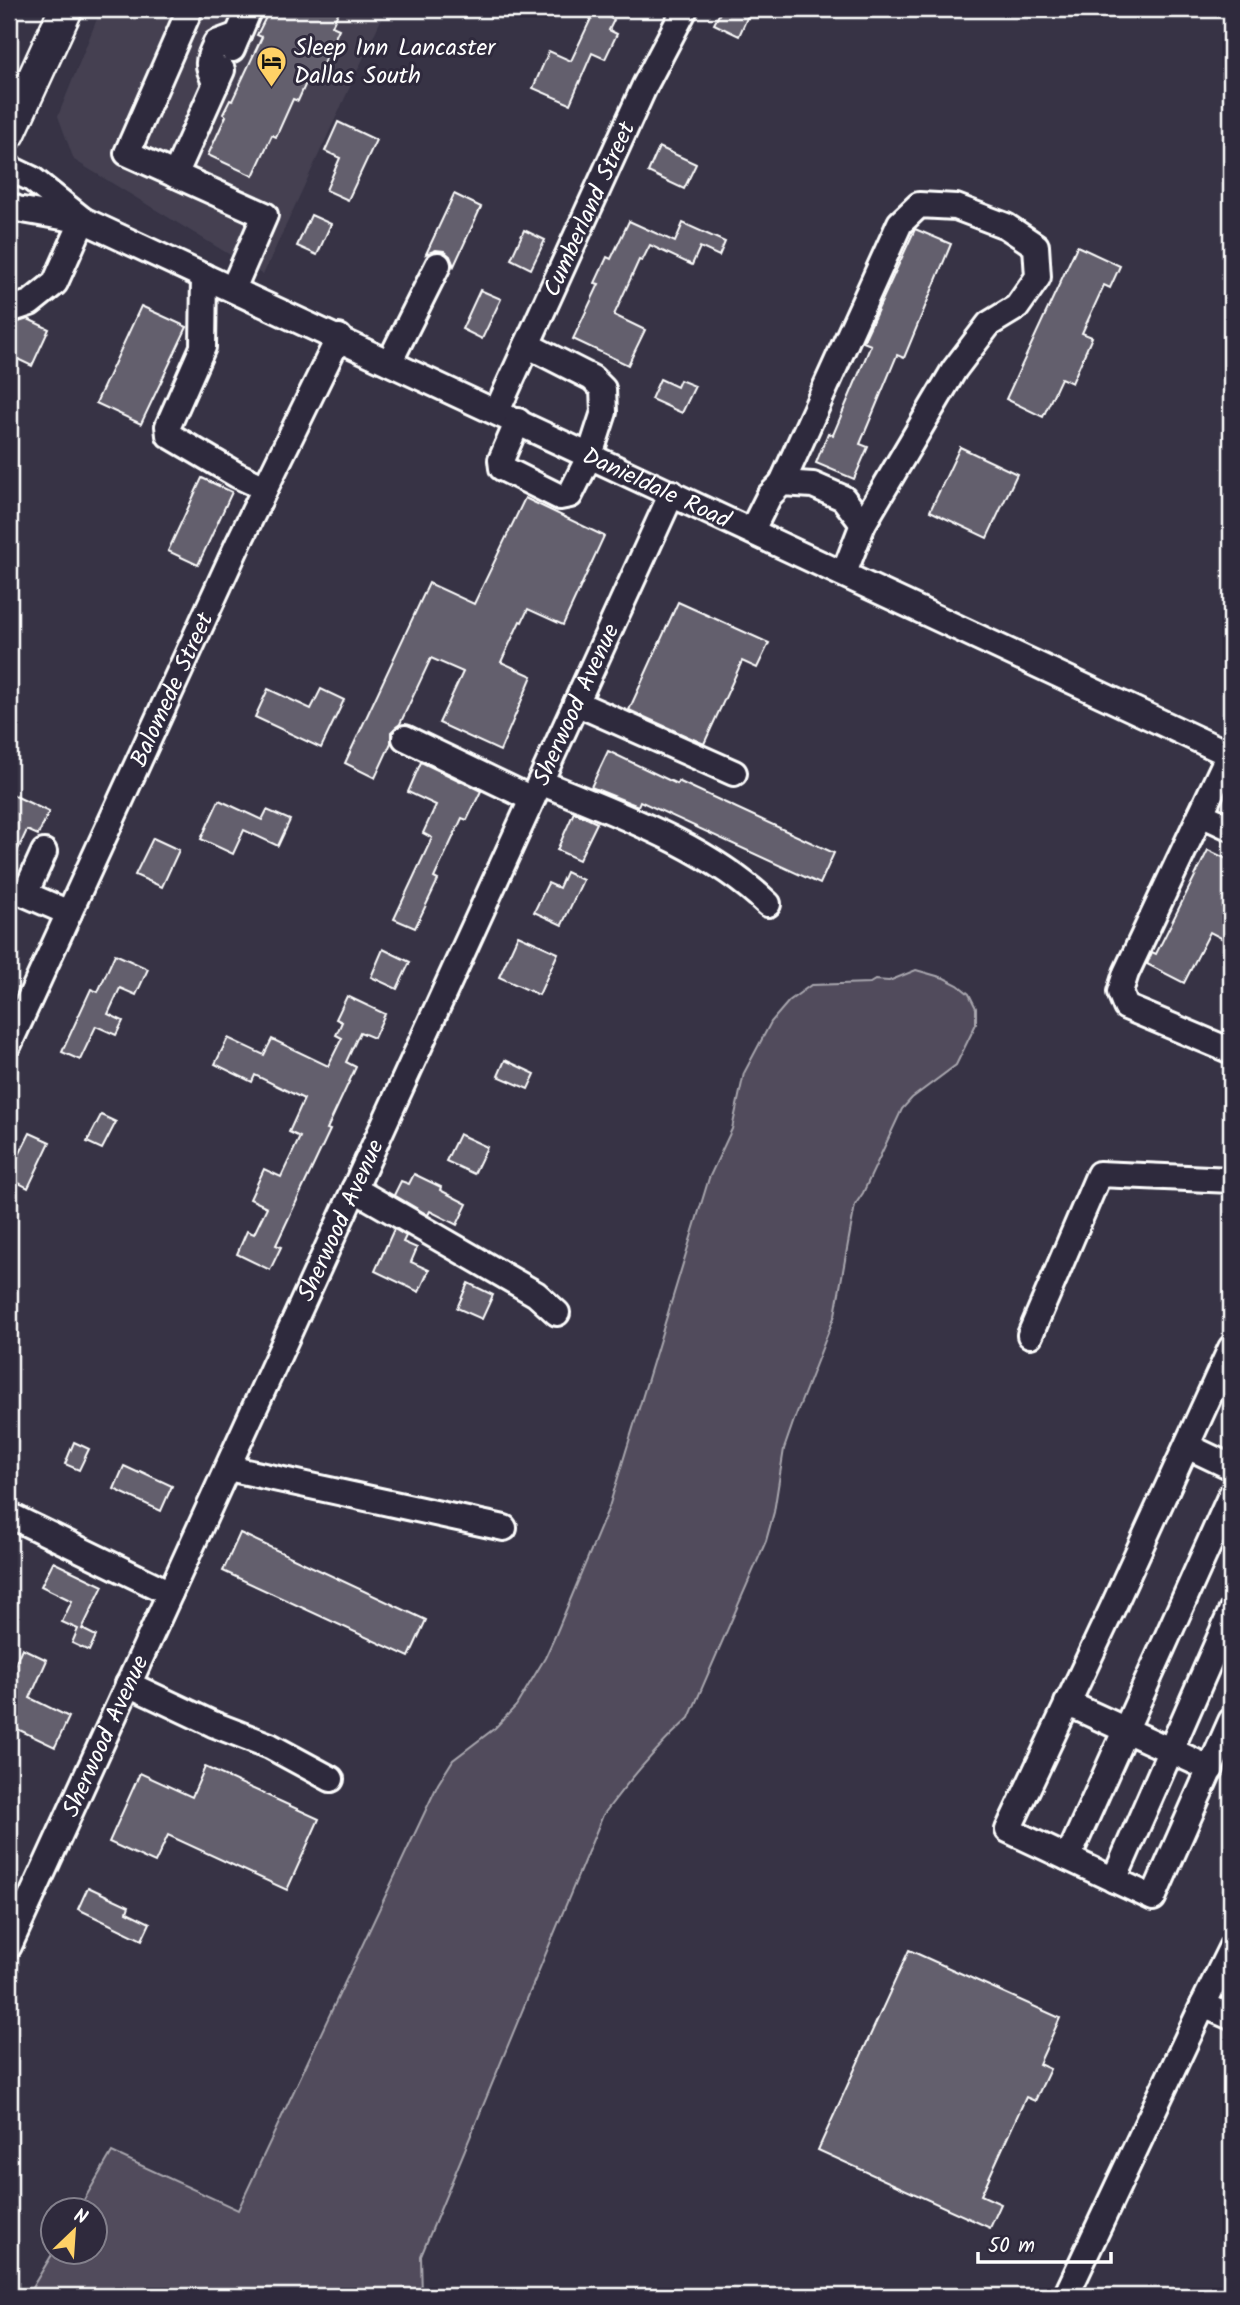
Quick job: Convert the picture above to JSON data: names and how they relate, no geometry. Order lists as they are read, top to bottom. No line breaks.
{"streets":{"street":["Cumberland Street","Danieldale Road","Balomede Street","Sherwood Avenue"]},"crossings":[["Cumberland Street","Danieldale Road"],["Danieldale Road","Balomede Street"],["Danieldale Road","Sherwood Avenue"]],"places":{"hotel":["Sleep Inn Lancaster Dallas South"]},"scale_bar":"50 m","north":"top right"}
